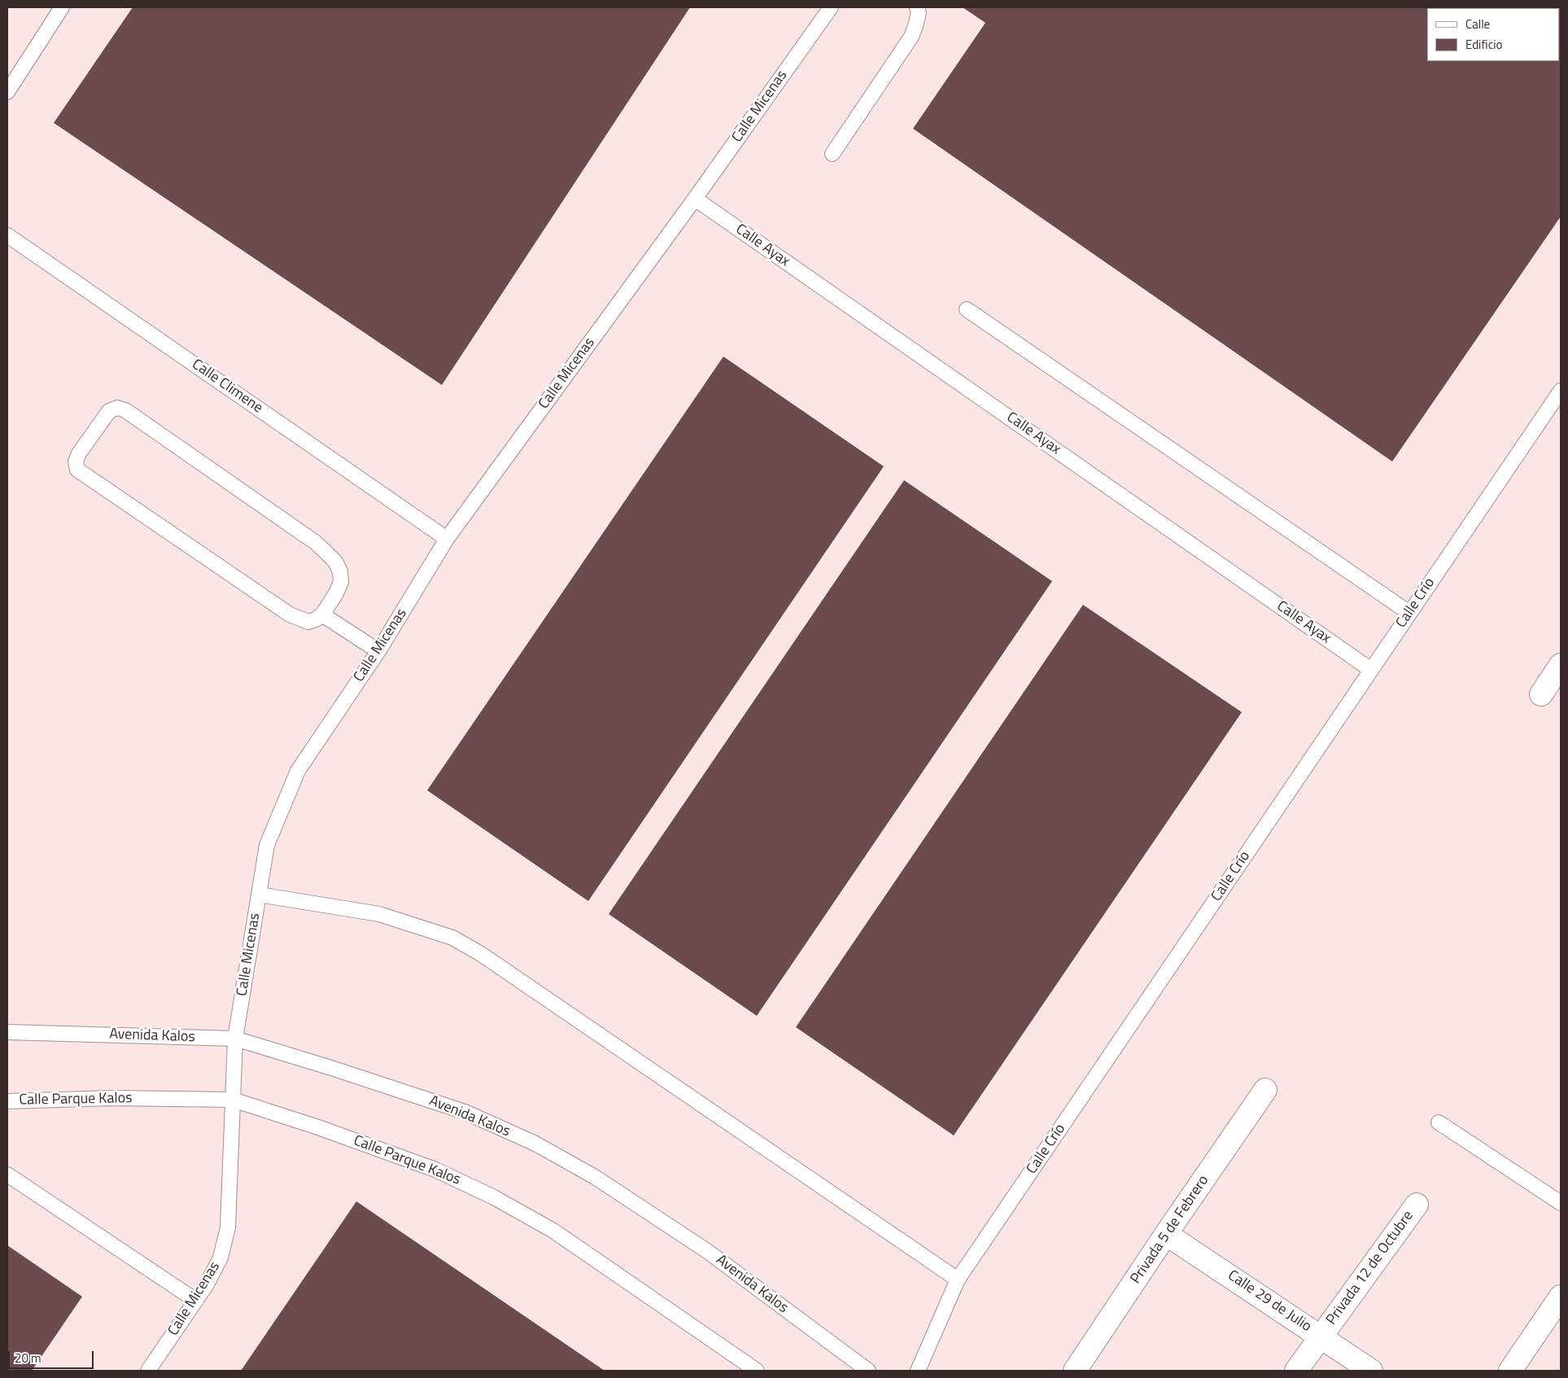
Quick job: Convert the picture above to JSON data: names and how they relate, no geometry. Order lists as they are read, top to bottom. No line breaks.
{"streets":{"street":["Privada 5 de Febrero","Privada 12 de Octubre","Calle 29 de Julio"],"lane":["Calle Micenas","Calle Ayax","Calle Climene","Calle Crío","Avenida Kalos","Calle Parque Kalos"]},"crossings":[["Calle Micenas","Calle Ayax"],["Calle Micenas","Calle Climene"],["Calle Micenas","Avenida Kalos"],["Calle Micenas","Calle Parque Kalos"],["Calle Ayax","Calle Crío"],["Privada 5 de Febrero","Calle 29 de Julio"],["Privada 12 de Octubre","Calle 29 de Julio"]],"legend":["Calle","Edificio"],"scale_bar":"20 m"}
